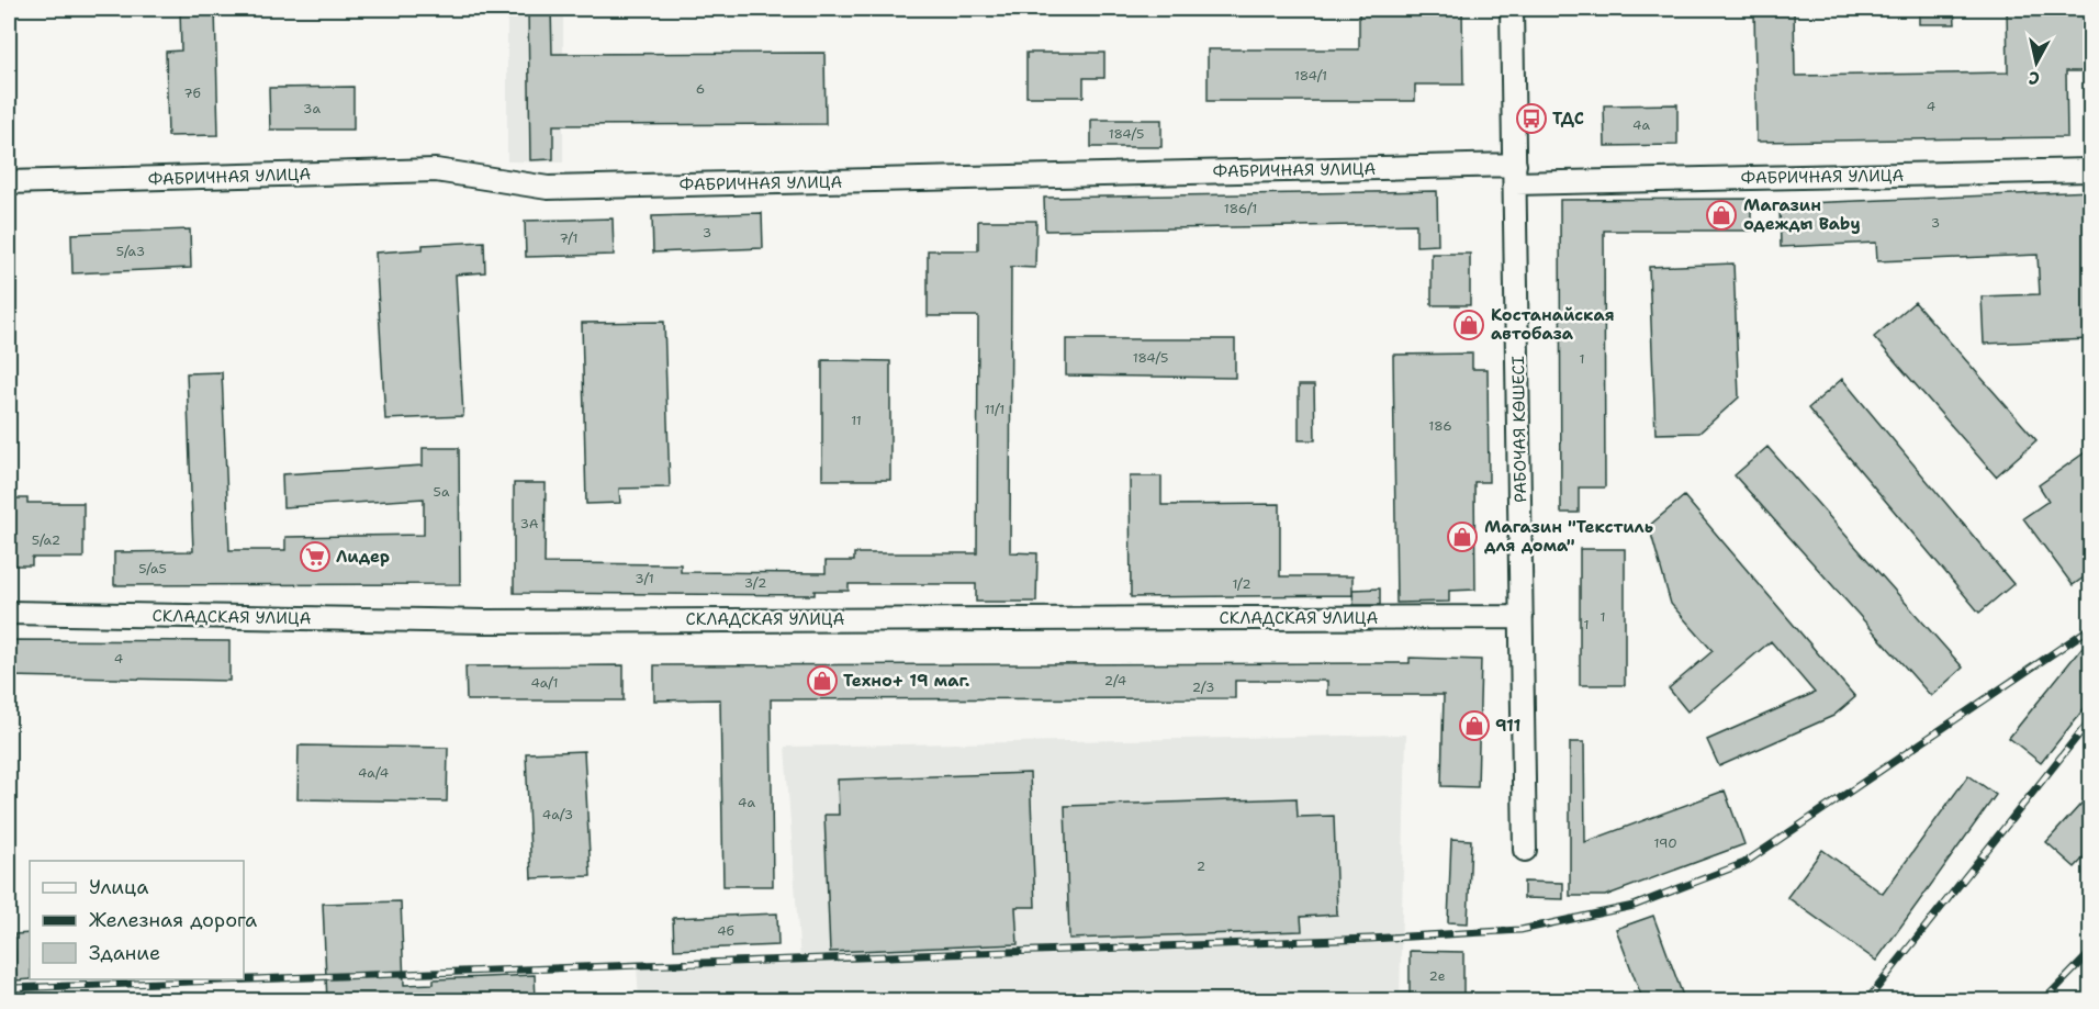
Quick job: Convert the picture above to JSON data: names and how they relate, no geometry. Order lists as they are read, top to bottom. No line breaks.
{"streets":{"street":["ФАБРИЧНАЯ УЛИЦА","РАБОЧАЯ КӨШЕСІ","СКЛАДСКАЯ УЛИЦА"]},"crossings":[["ФАБРИЧНАЯ УЛИЦА","РАБОЧАЯ КӨШЕСІ"],["РАБОЧАЯ КӨШЕСІ","СКЛАДСКАЯ УЛИЦА"]],"places":{"bus stop":["ТДС"],"shop":["Магазин одежды Baby","Костанайская автобаза","Магазин \"Текстиль для дома\"","Техно+ 19 маг.","911"],"supermarket":["Лидер"]},"house_numbers":["184/1","6","7б","4","3а","4а","184/5","186/1","3","3","7/1","5/а3","184/5","1","11/1","11","186","5а","3А","5/а2","5/а5","3/1","3/2","1/2","1","1","4","2/4","4а/1","2/3","4а/4","4а","4а/3","190","2","4б","2е"],"legend":["Улица","Железная дорога","Здание"],"north":"bottom"}
